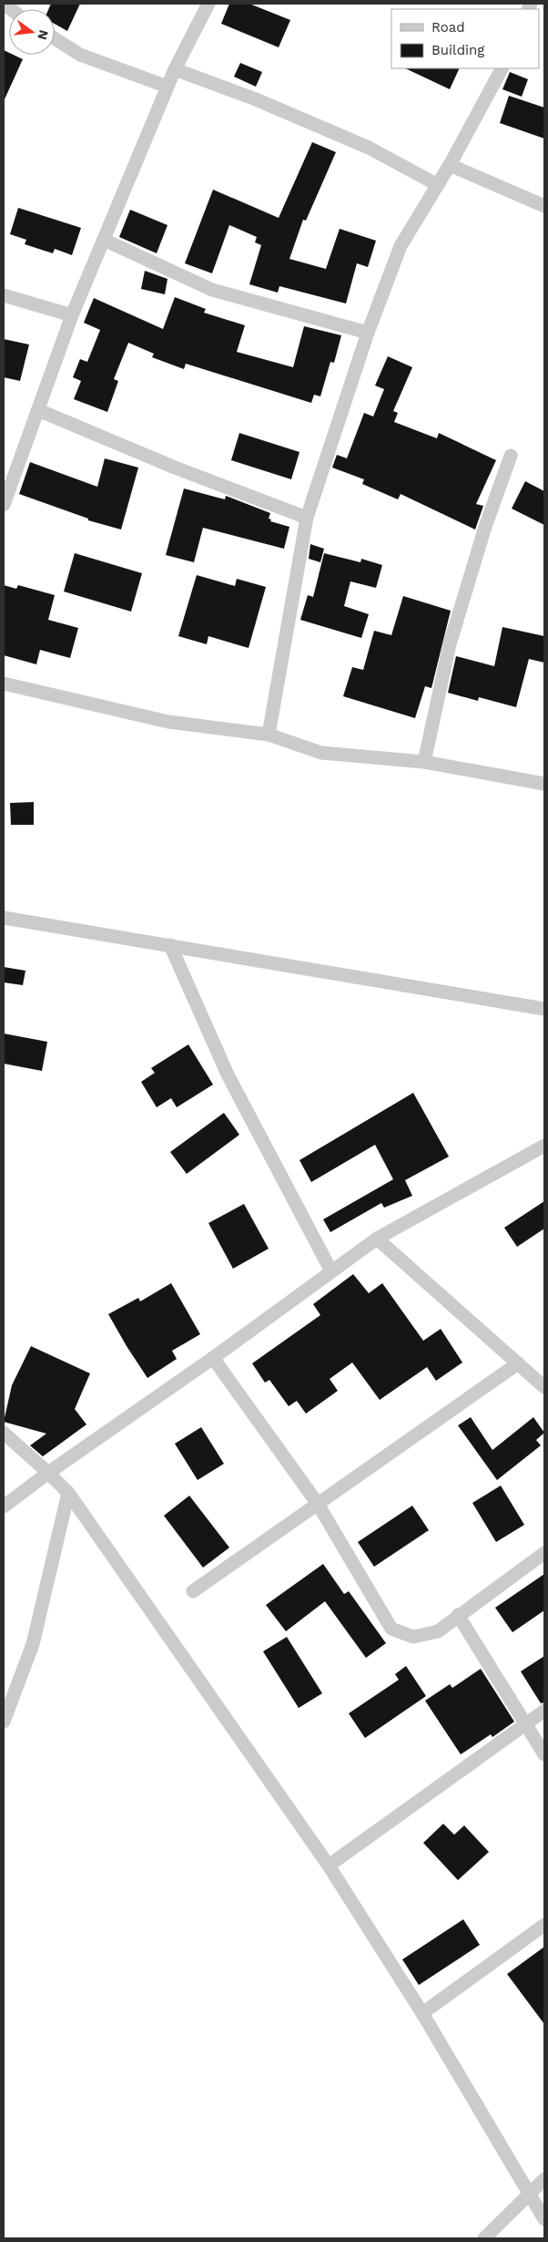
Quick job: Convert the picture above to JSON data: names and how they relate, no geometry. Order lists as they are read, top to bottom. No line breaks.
{"legend":["Road","Building"],"north":"right"}
